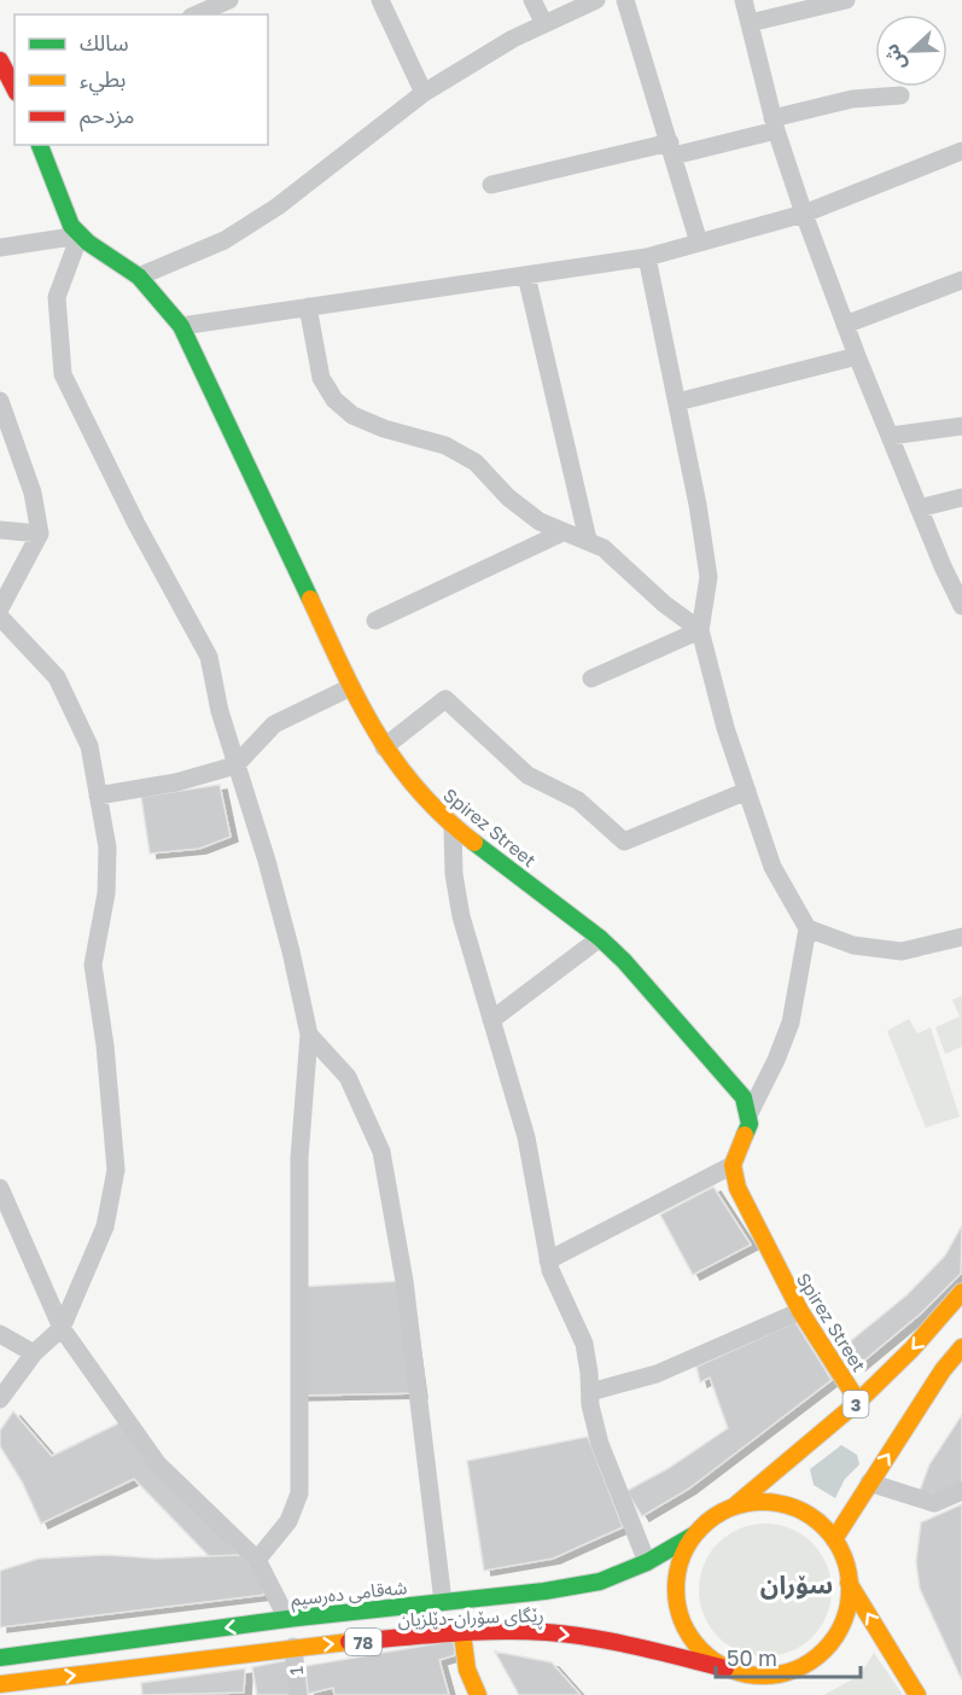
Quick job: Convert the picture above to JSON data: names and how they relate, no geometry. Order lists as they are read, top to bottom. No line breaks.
{"streets":{"main road":["Spirez Street","3","شەقامی دەرسیم","ڕێگای سۆران-دێلزیان","78"],"street":["1"]},"crossings":[["Spirez Street","3"],["3","شەقامی دەرسیم"],["3","ڕێگای سۆران-دێلزیان"],["شەقامی دەرسیم","ڕێگای سۆران-دێلزیان"],["ڕێگای سۆران-دێلزیان","1"]],"one_way":["شەقامی دەرسیم","ڕێگای سۆران-دێلزیان"],"districts":["سۆران"],"legend":["سالك","بطيء","مزدحم"],"scale_bar":"50 m","north":"left"}
